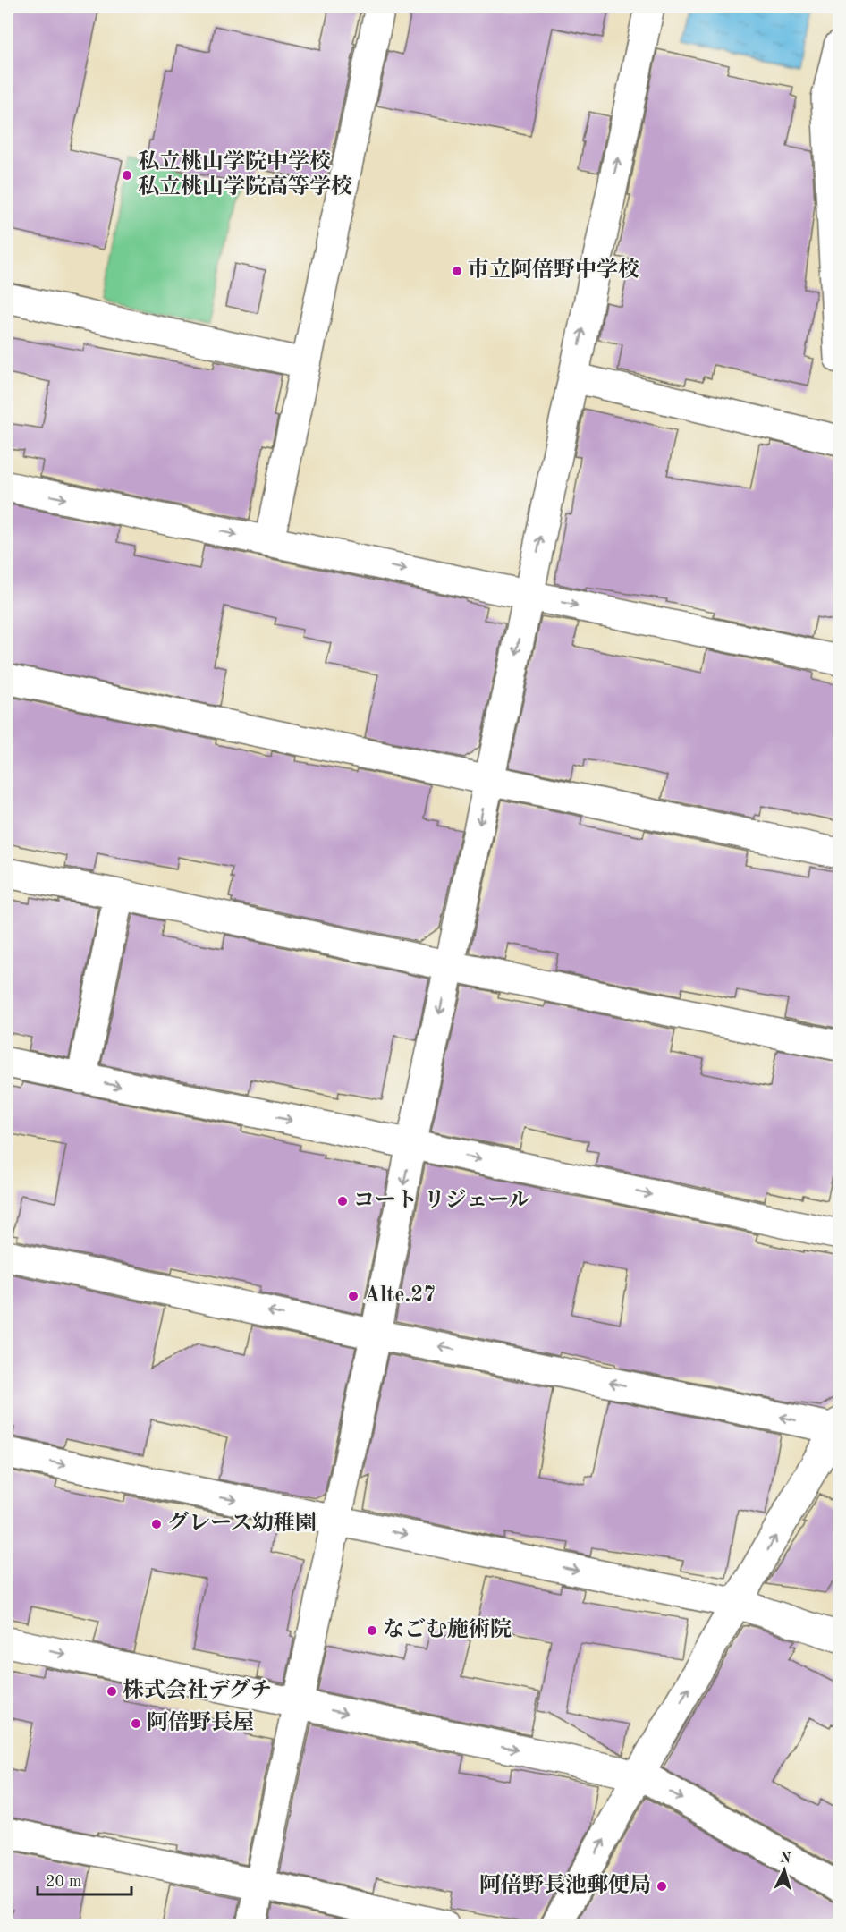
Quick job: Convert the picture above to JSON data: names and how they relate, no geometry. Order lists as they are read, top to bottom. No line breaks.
{"places":["私立桃山学院中学校 私立桃山学院高等学校","市立阿倍野中学校","コート リジェール","Alte.27","グレース幼稚園","なごむ施術院","株式会社デグチ","阿倍野長屋","阿倍野長池郵便局"],"scale_bar":"20 m","north":"top"}
